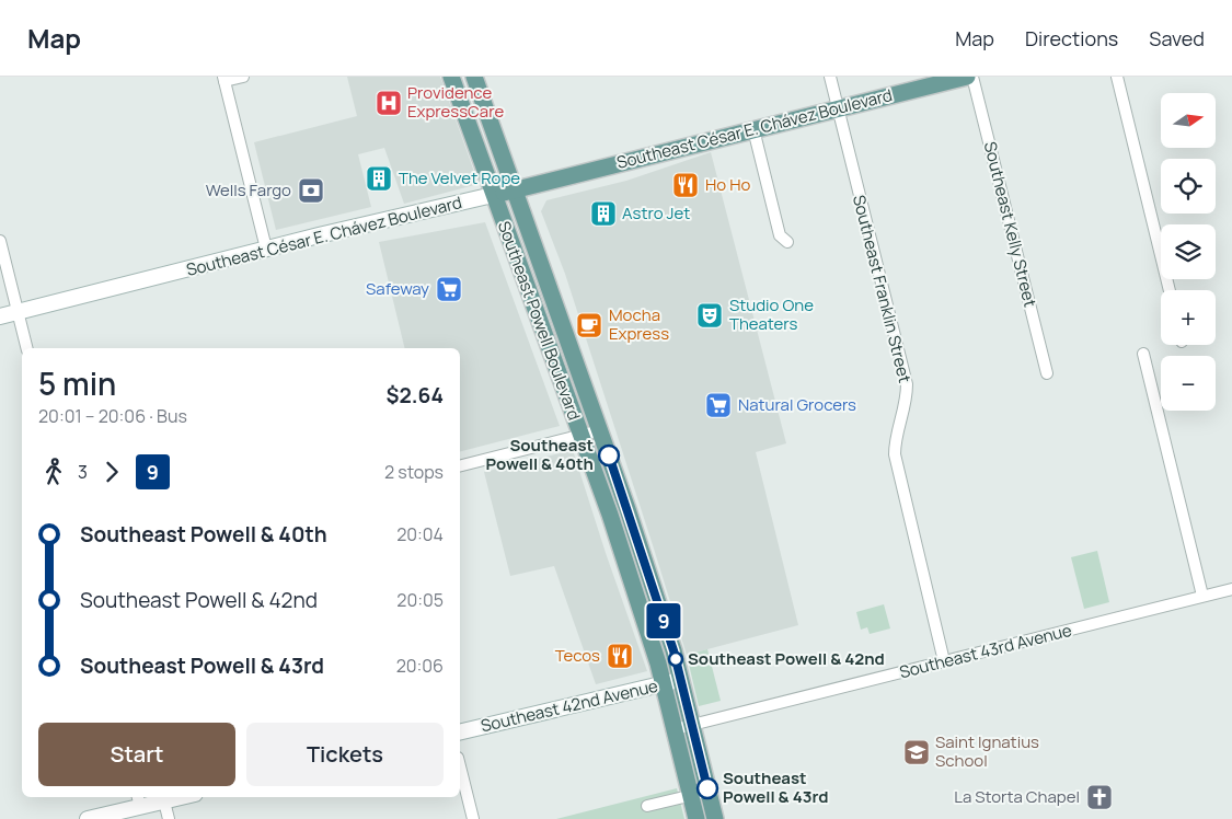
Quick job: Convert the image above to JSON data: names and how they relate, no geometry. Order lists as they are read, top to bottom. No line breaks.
{"streets":{"main road":["Southeast César E. Chávez Boulevard","Southeast Powell Boulevard","Southeast 42nd Avenue"],"street":["Southeast Kelly Street","Southeast Franklin Street","Southeast 43rd Avenue"]},"crossings":[["Southeast César E. Chávez Boulevard","Southeast Franklin Street"],["Southeast César E. Chávez Boulevard","Southeast Powell Boulevard"],["Southeast Franklin Street","Southeast 43rd Avenue"],["Southeast Powell Boulevard","Southeast 43rd Avenue"],["Southeast Powell Boulevard","Southeast 42nd Avenue"]],"places":{"hospital":["Providence ExpressCare"],"building":["The Velvet Rope","Astro Jet"],"restaurant":["Ho Ho","Tecos"],"bank":["Wells Fargo"],"supermarket":["Safeway","Natural Grocers"],"theatre":["Studio One Theaters"],"cafe":["Mocha Express"],"other":["Southeast Powell & 40th","Southeast Powell & 42nd","Southeast Powell & 43rd"],"school or university":["Saint Ignatius School"],"church":["La Storta Chapel"]},"lines":["bus line 9"],"north":"right","page":{"header":"Map","nav":["Map","Directions","Saved"],"on_map":"9","map_buttons":["+","−"],"heading":["5 min","20:01 – 20:06 · Bus","$2.64"],"legs":["3","9","2 stops"],"list":[{"name":"Southeast Powell & 40th","value":"20:04"},{"name":"Southeast Powell & 42nd","value":"20:05"},{"name":"Southeast Powell & 43rd","value":"20:06"}],"buttons":["Start","Tickets"]}}
